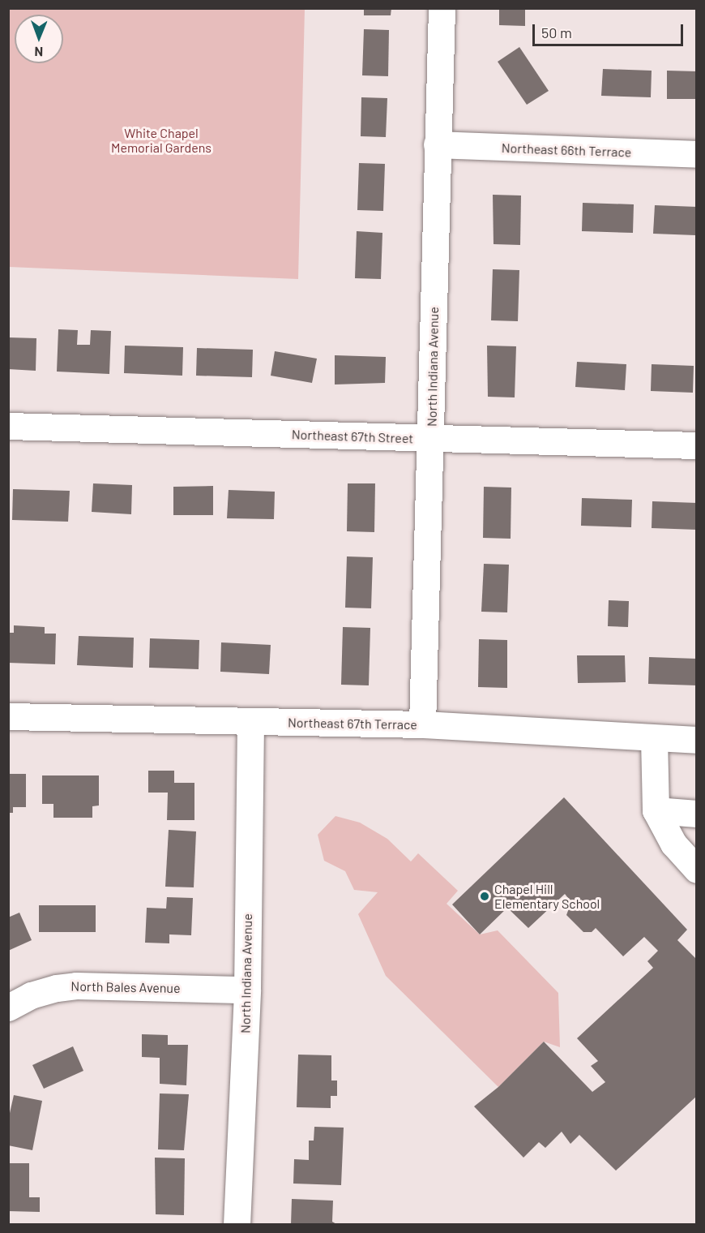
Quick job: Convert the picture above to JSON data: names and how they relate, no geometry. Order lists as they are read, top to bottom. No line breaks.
{"streets":{"street":["Northeast 66th Terrace","North Indiana Avenue","Northeast 67th Street","Northeast 67th Terrace","North Bales Avenue"]},"crossings":[["Northeast 66th Terrace","North Indiana Avenue"],["North Indiana Avenue","Northeast 67th Street"],["North Indiana Avenue","Northeast 67th Terrace"],["North Indiana Avenue","North Bales Avenue"]],"parks":["White Chapel Memorial Gardens"],"places":["Chapel Hill Elementary School"],"scale_bar":"50 m","north":"bottom"}
